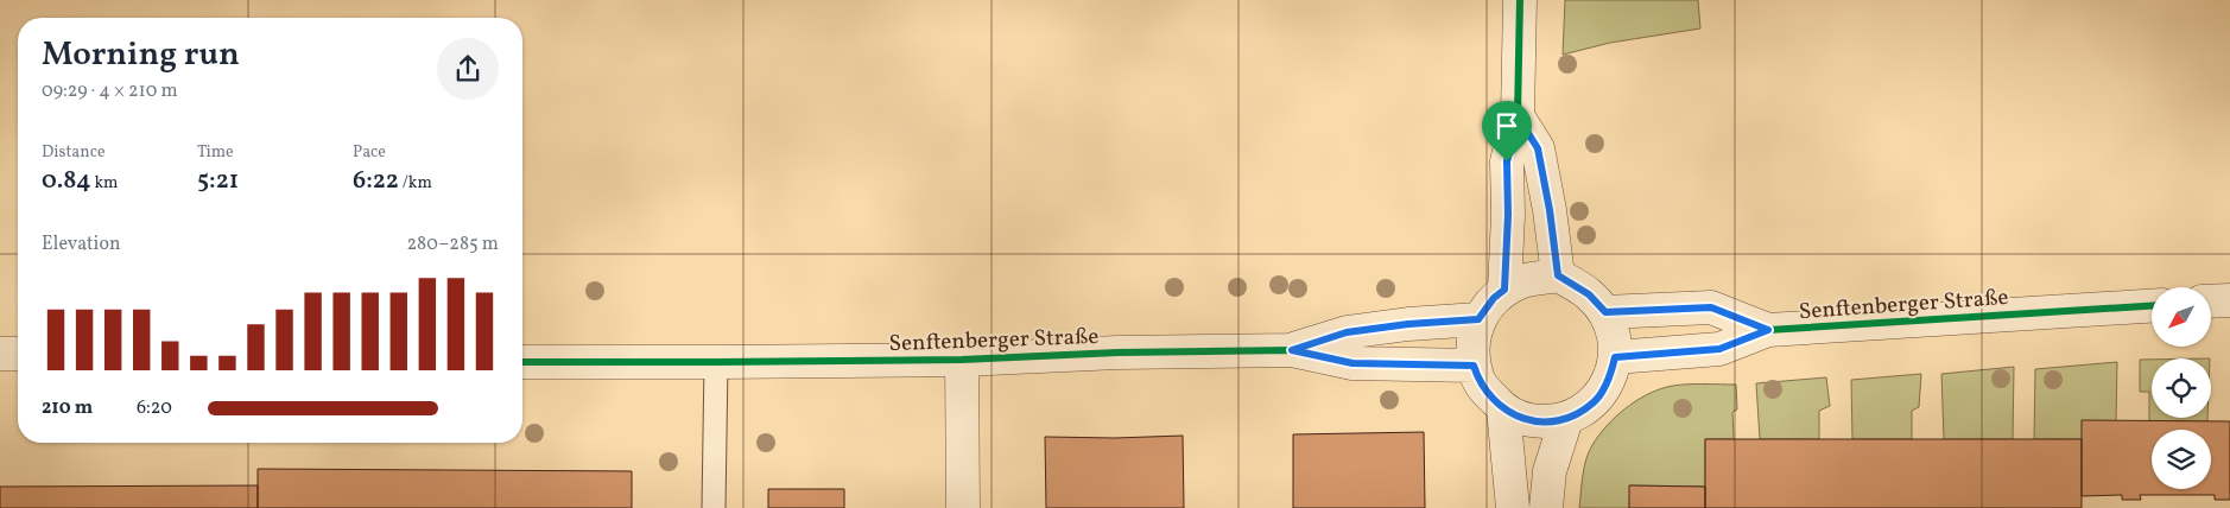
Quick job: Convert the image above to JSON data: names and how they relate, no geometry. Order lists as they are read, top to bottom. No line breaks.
{"streets":{"street":["Senftenberger Straße"]},"north":"bottom left","page":{"heading":["Morning run","09:29 · 4 × 210 m"],"stats":[["Distance","0.84 km"],["Time","5:21"],["Pace","6:22 /km"]],"chart":["Elevation","280–285 m"],"list":[{"name":"210 m","note":"6:20"}]}}
